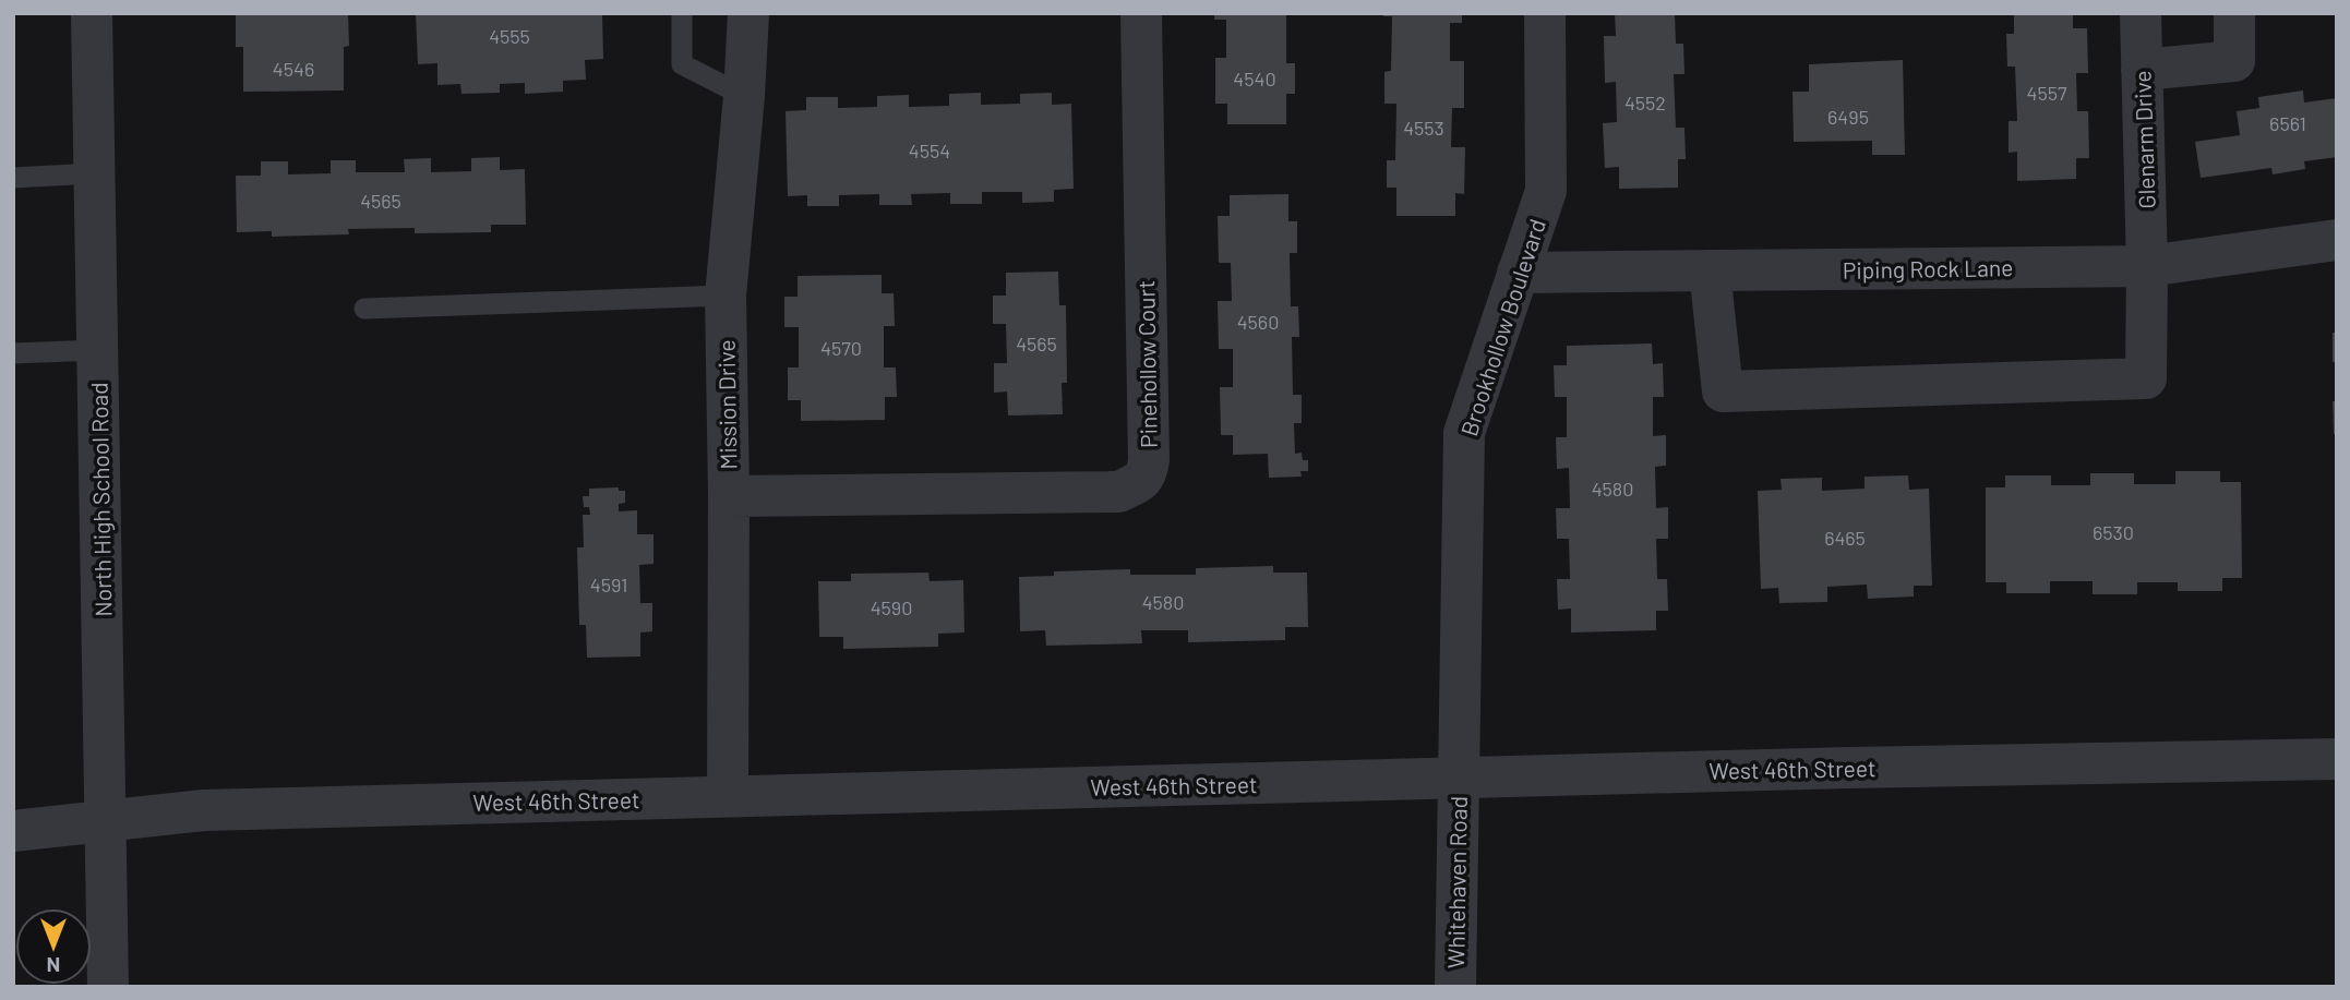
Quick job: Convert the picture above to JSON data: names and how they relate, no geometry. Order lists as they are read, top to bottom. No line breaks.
{"streets":{"street":["Glenarm Drive","Piping Rock Lane","Brookhollow Boulevard","Pinehollow Court","Mission Drive","North High School Road","West 46th Street","Whitehaven Road"]},"crossings":[["Glenarm Drive","Piping Rock Lane"],["Piping Rock Lane","Brookhollow Boulevard"],["Brookhollow Boulevard","West 46th Street"],["Brookhollow Boulevard","Whitehaven Road"],["Pinehollow Court","Mission Drive"],["Mission Drive","West 46th Street"],["North High School Road","West 46th Street"],["West 46th Street","Whitehaven Road"]],"house_numbers":["4555","4546","4540","4557","4552","6495","6561","4553","4554","4565","4560","4565","4570","4580","6530","6465","4591","4580","4590"],"north":"bottom"}
